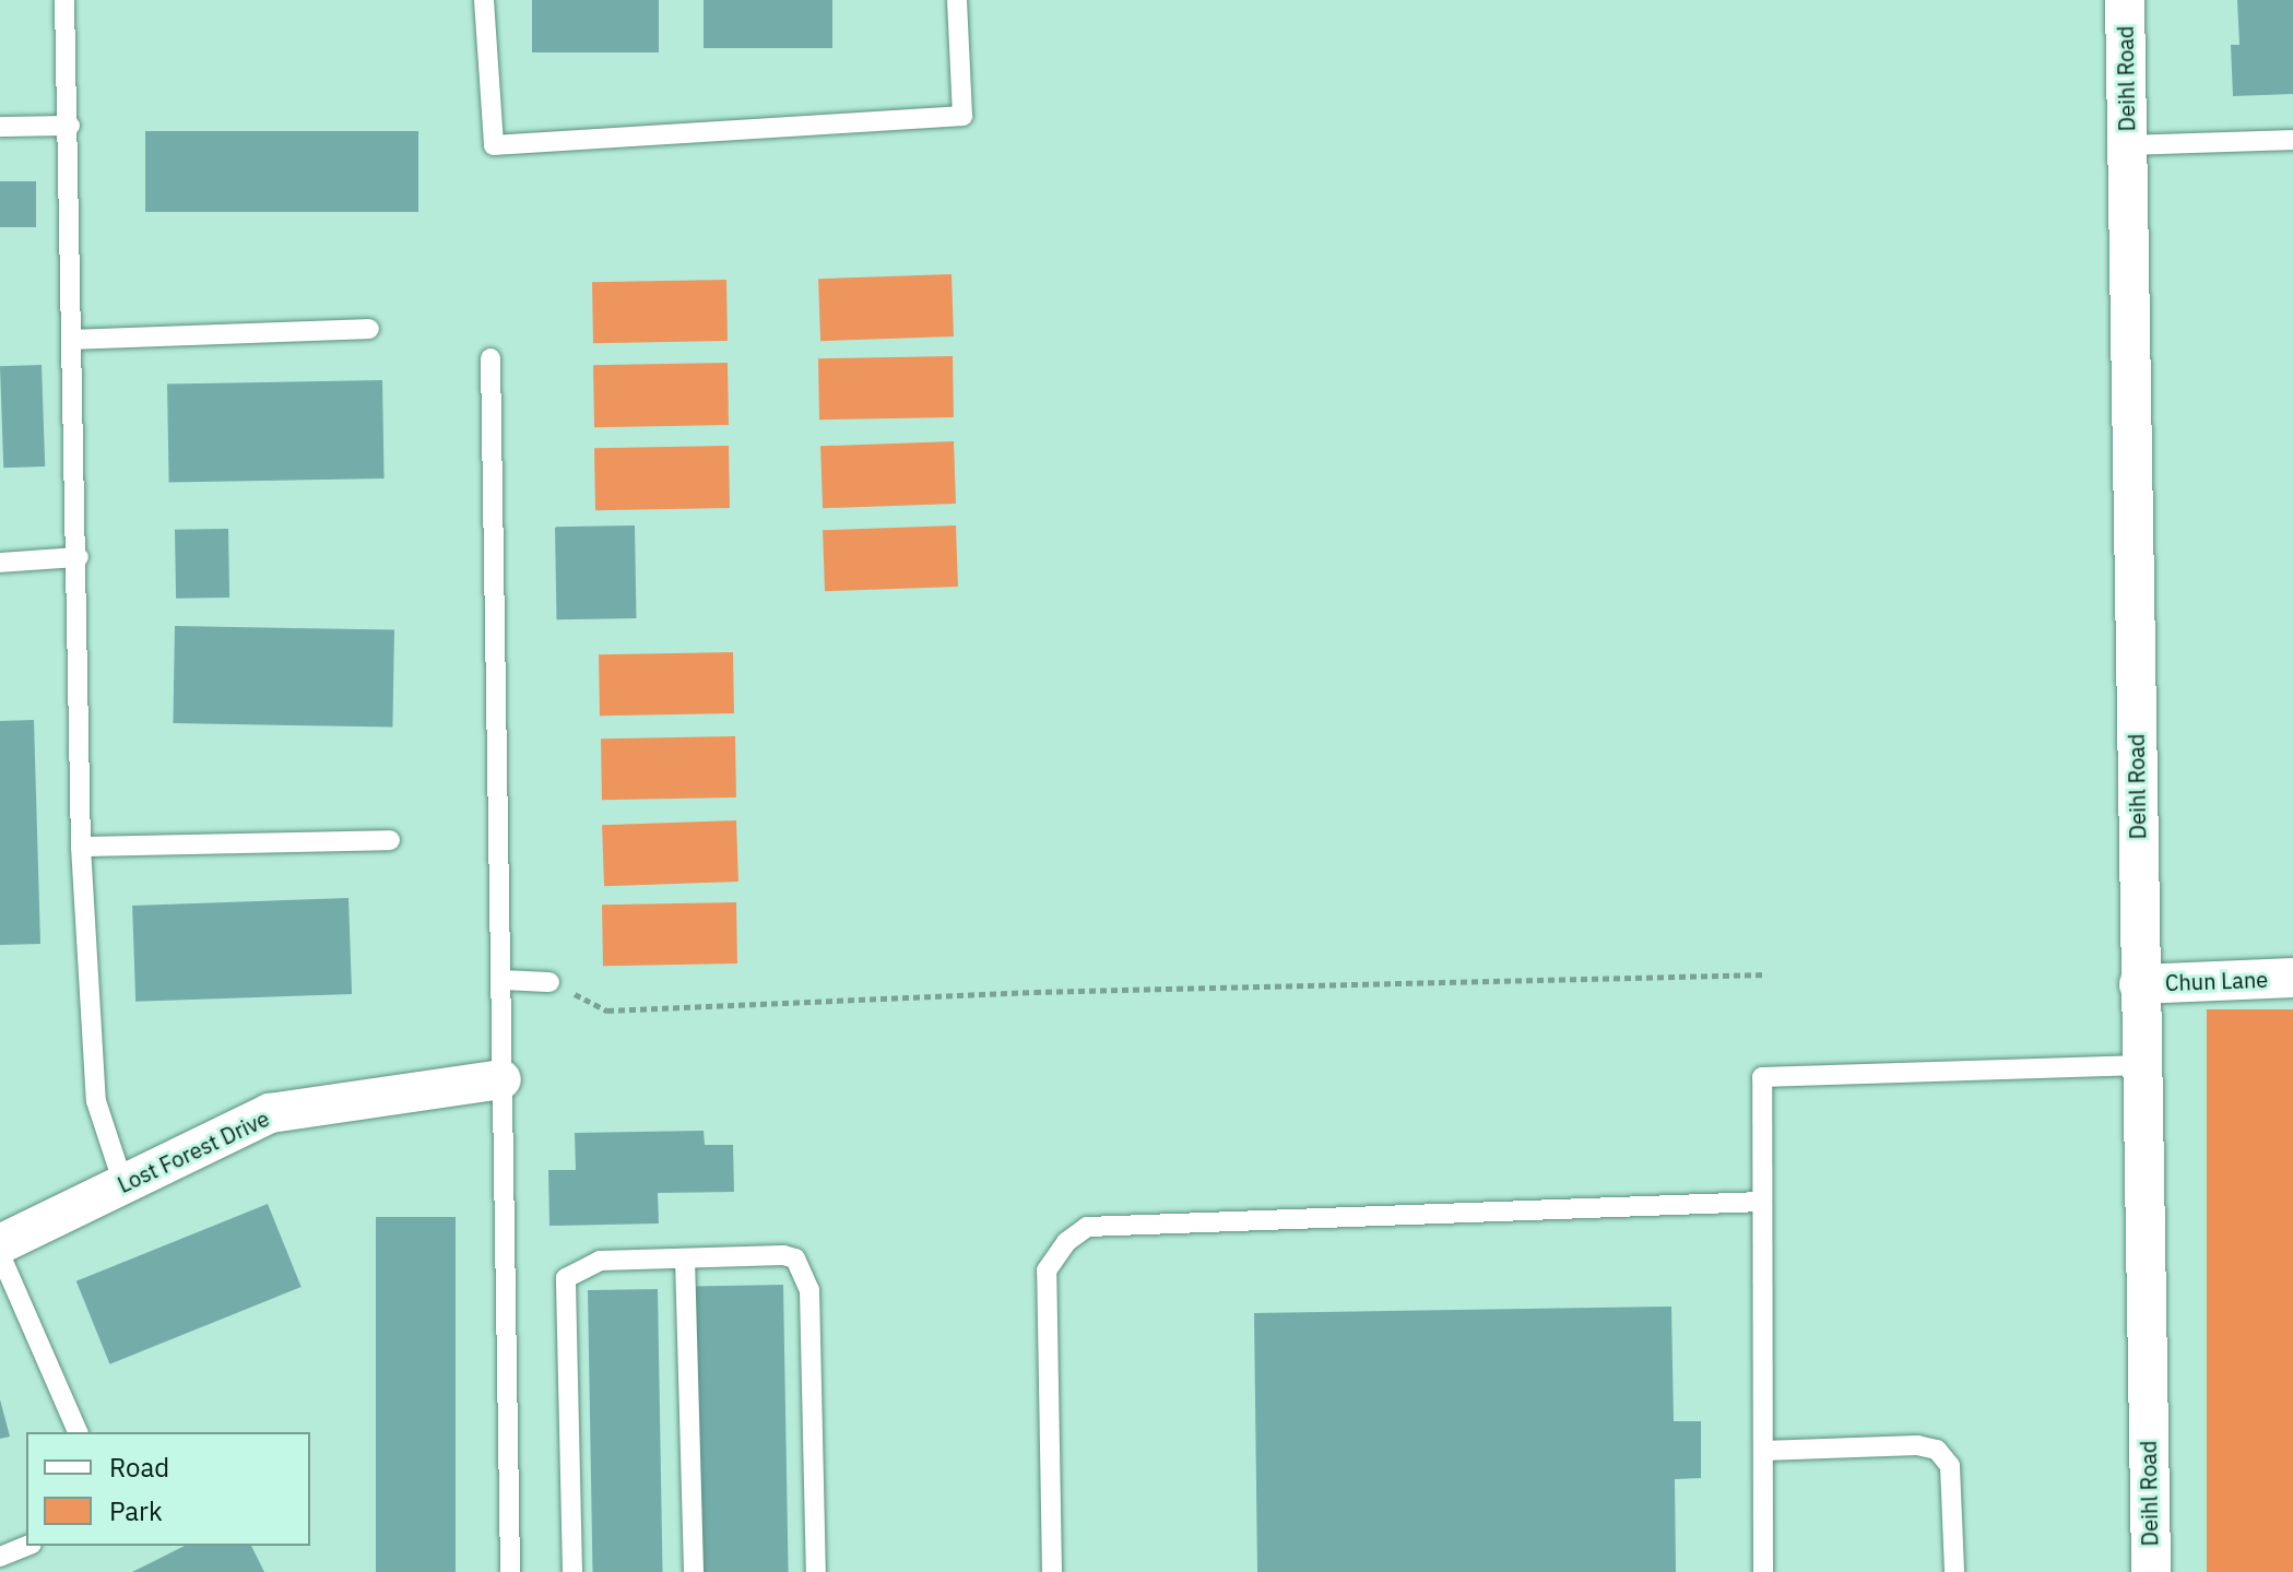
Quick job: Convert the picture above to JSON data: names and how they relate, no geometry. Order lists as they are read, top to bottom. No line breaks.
{"streets":{"street":["Deihl Road","Chun Lane","Lost Forest Drive"]},"crossings":[["Deihl Road","Chun Lane"]],"legend":["Road","Park"]}
